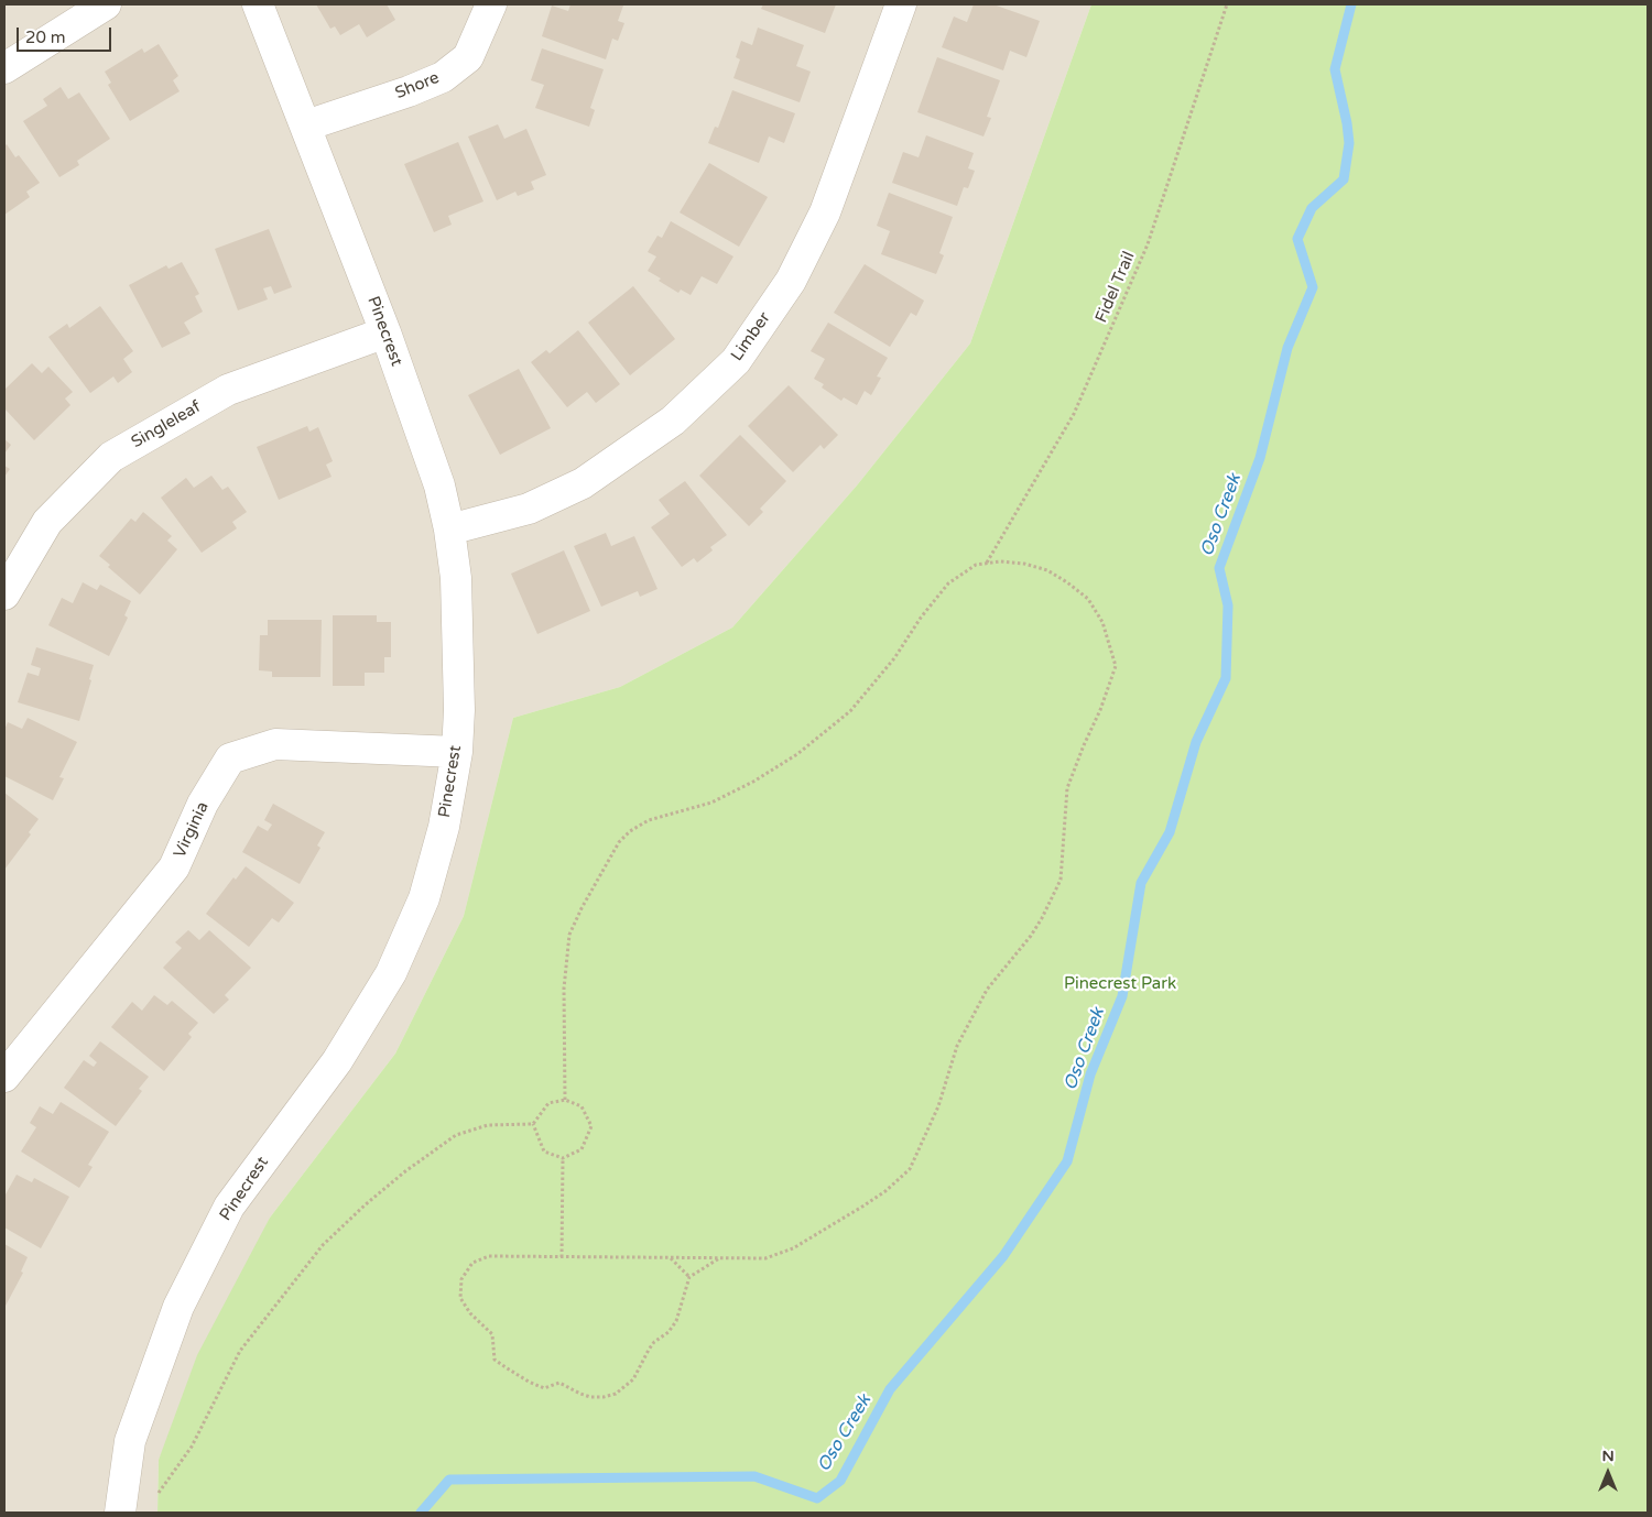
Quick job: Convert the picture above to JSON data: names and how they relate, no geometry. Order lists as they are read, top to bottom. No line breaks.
{"streets":{"street":["Shore","Pinecrest","Limber","Singleleaf","Virginia"],"path":["Fidel Trail"]},"crossings":[["Shore","Pinecrest"],["Pinecrest","Limber"],["Pinecrest","Singleleaf"],["Pinecrest","Virginia"]],"water":["Oso Creek"],"parks":["Pinecrest Park"],"scale_bar":"20 m","north":"top"}
